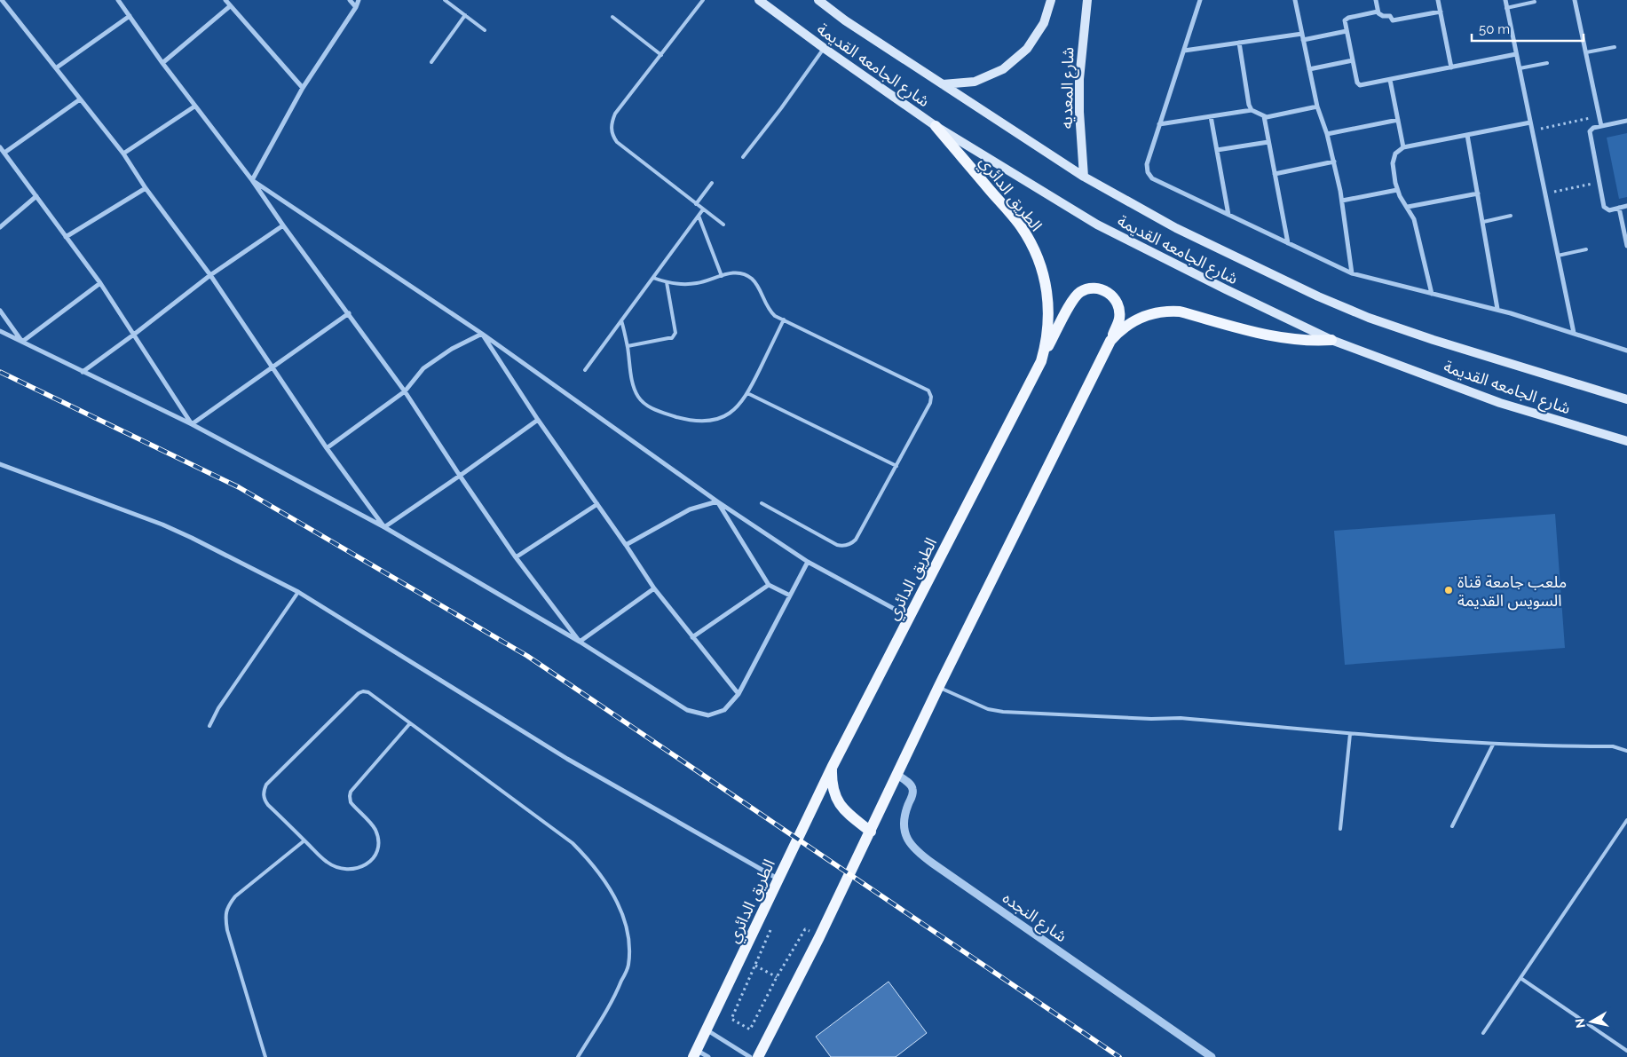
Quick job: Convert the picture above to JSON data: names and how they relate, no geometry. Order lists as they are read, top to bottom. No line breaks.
{"streets":{"main road":["شارع الجامعه القديمة","شارع المعديه","الطريق الدائري"],"street":["شارع النجده"]},"crossings":[["شارع الجامعه القديمة","شارع المعديه"],["شارع الجامعه القديمة","الطريق الدائري"]],"places":["ملعب جامعة قناة السويس القديمة"],"scale_bar":"50 m","north":"left"}
